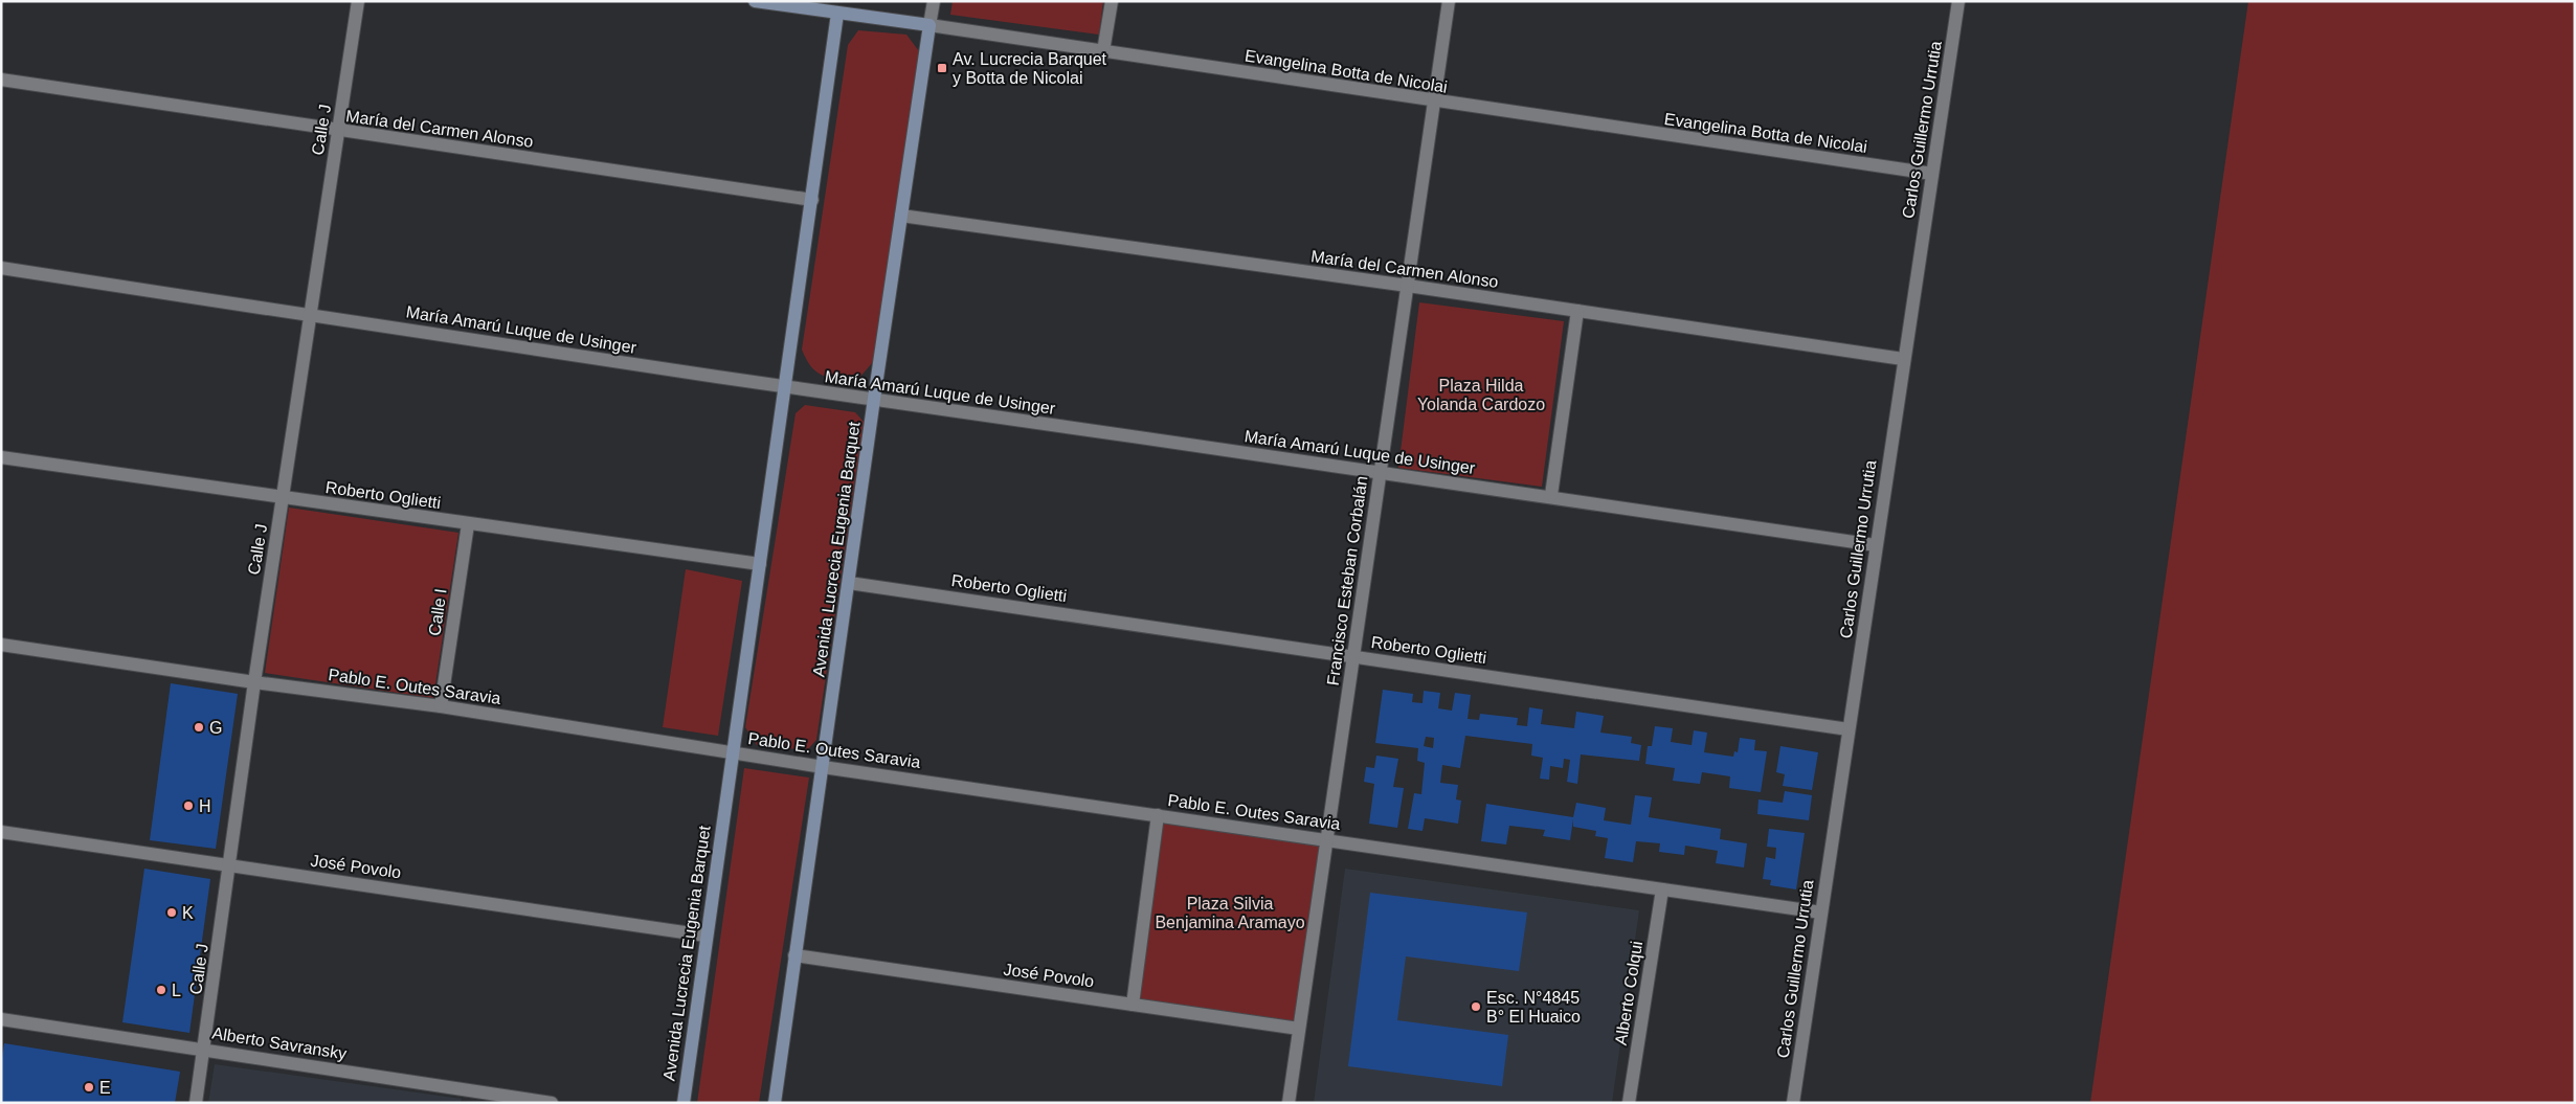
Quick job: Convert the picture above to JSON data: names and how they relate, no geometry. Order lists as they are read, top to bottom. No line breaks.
{"streets":{"street":["Evangelina Botta de Nicolai","María del Carmen Alonso","Calle J","Carlos Guillermo Urrutia","María Amarú Luque de Usinger","Roberto Oglietti","Avenida Lucrecia Eugenia Barquet","Francisco Esteban Corbalán","Calle I","Pablo E. Outes Saravia","José Povolo","Alberto Colqui","Alberto Savransky"]},"crossings":[["Evangelina Botta de Nicolai","Carlos Guillermo Urrutia"],["Evangelina Botta de Nicolai","Avenida Lucrecia Eugenia Barquet"],["Evangelina Botta de Nicolai","Francisco Esteban Corbalán"],["María del Carmen Alonso","Calle J"],["María del Carmen Alonso","Carlos Guillermo Urrutia"],["María del Carmen Alonso","Avenida Lucrecia Eugenia Barquet"],["María del Carmen Alonso","Francisco Esteban Corbalán"],["Calle J","María Amarú Luque de Usinger"],["Calle J","Roberto Oglietti"],["Calle J","Pablo E. Outes Saravia"],["Calle J","José Povolo"],["Calle J","Alberto Savransky"],["Carlos Guillermo Urrutia","María Amarú Luque de Usinger"],["Carlos Guillermo Urrutia","Roberto Oglietti"],["Carlos Guillermo Urrutia","Pablo E. Outes Saravia"],["María Amarú Luque de Usinger","Avenida Lucrecia Eugenia Barquet"],["María Amarú Luque de Usinger","Francisco Esteban Corbalán"],["Roberto Oglietti","Avenida Lucrecia Eugenia Barquet"],["Roberto Oglietti","Francisco Esteban Corbalán"],["Roberto Oglietti","Calle I"],["Avenida Lucrecia Eugenia Barquet","Pablo E. Outes Saravia"],["Avenida Lucrecia Eugenia Barquet","José Povolo"],["Francisco Esteban Corbalán","Pablo E. Outes Saravia"],["Francisco Esteban Corbalán","José Povolo"],["Calle I","Pablo E. Outes Saravia"],["Pablo E. Outes Saravia","Alberto Colqui"]],"parks":["Plaza Hilda Yolanda Cardozo","Plaza Silvia Benjamina Aramayo"],"places":{"transit":["Av. Lucrecia Barquet y Botta de Nicolai"],"other":["G","H","K","L","Esc. N°4845 B° El Huaico","E"]}}
